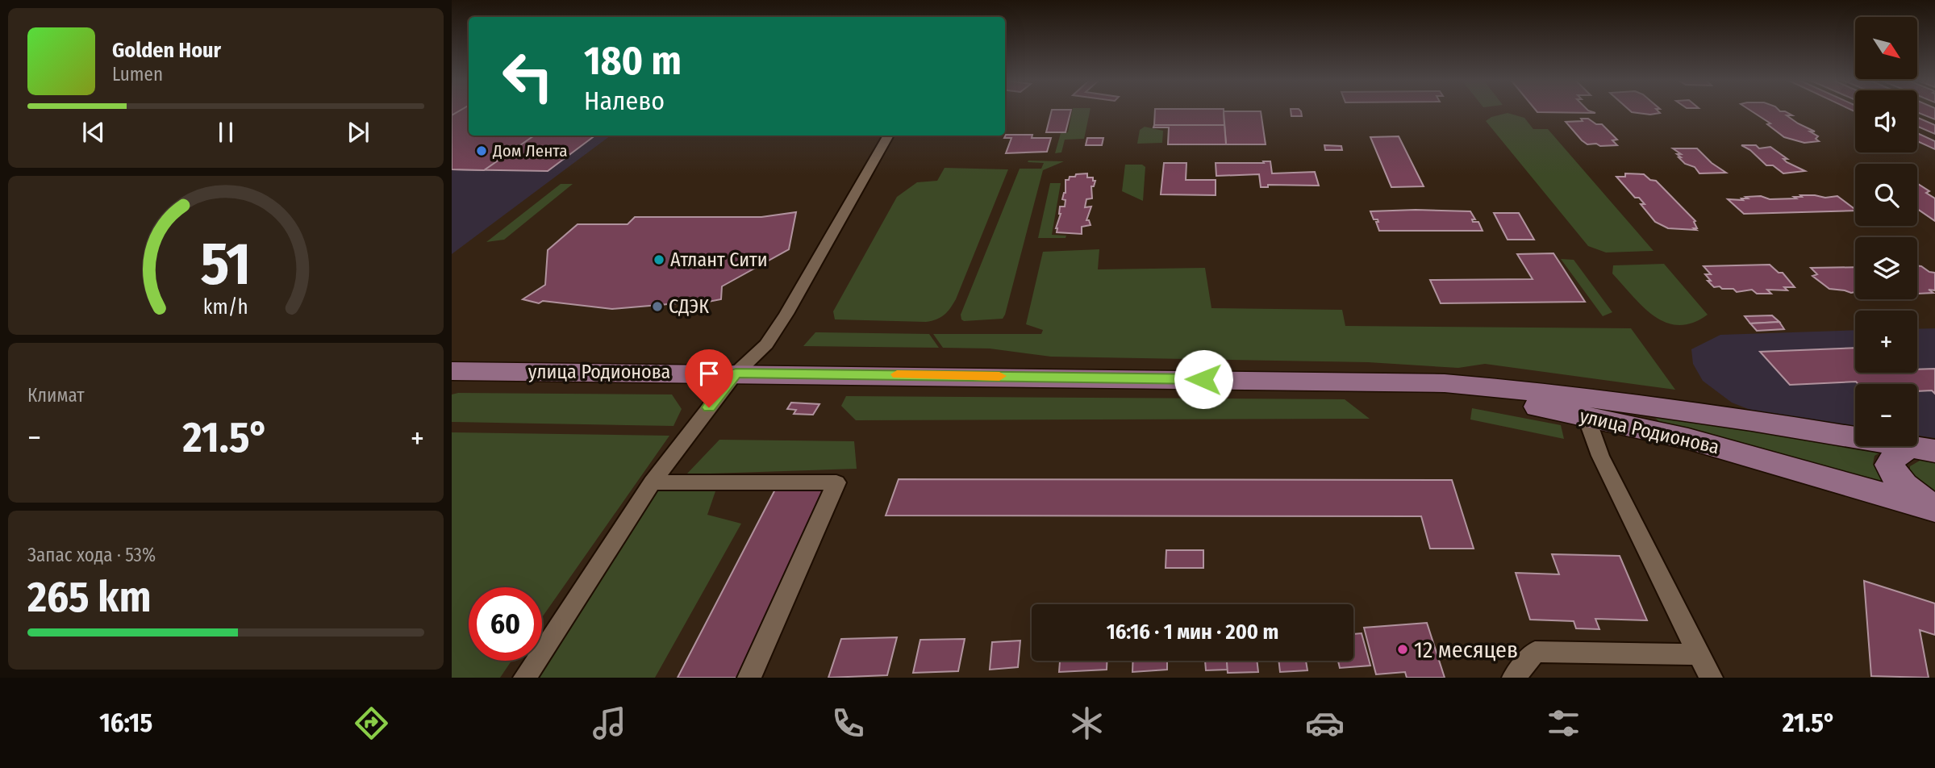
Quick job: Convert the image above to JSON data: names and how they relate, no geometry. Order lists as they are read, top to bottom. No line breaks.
{"streets":{"main road":["улица Родионова"]},"places":["Дом Лента","Атлант Сити","СДЭК","12 месяцев"],"north":"bottom right","page":{"map_buttons":["+","−"],"turn":["180 m","Налево"],"song":["Golden Hour","Lumen"],"tile":["Климат",["Запас хода · 53%","265 km"]],"heat":["−","21.5°","+"],"limit":"60","trip":"16:16 · 1 мин · 200 m","tabs":["16:15","21.5°"],"gauge":["51","km/h"]}}
